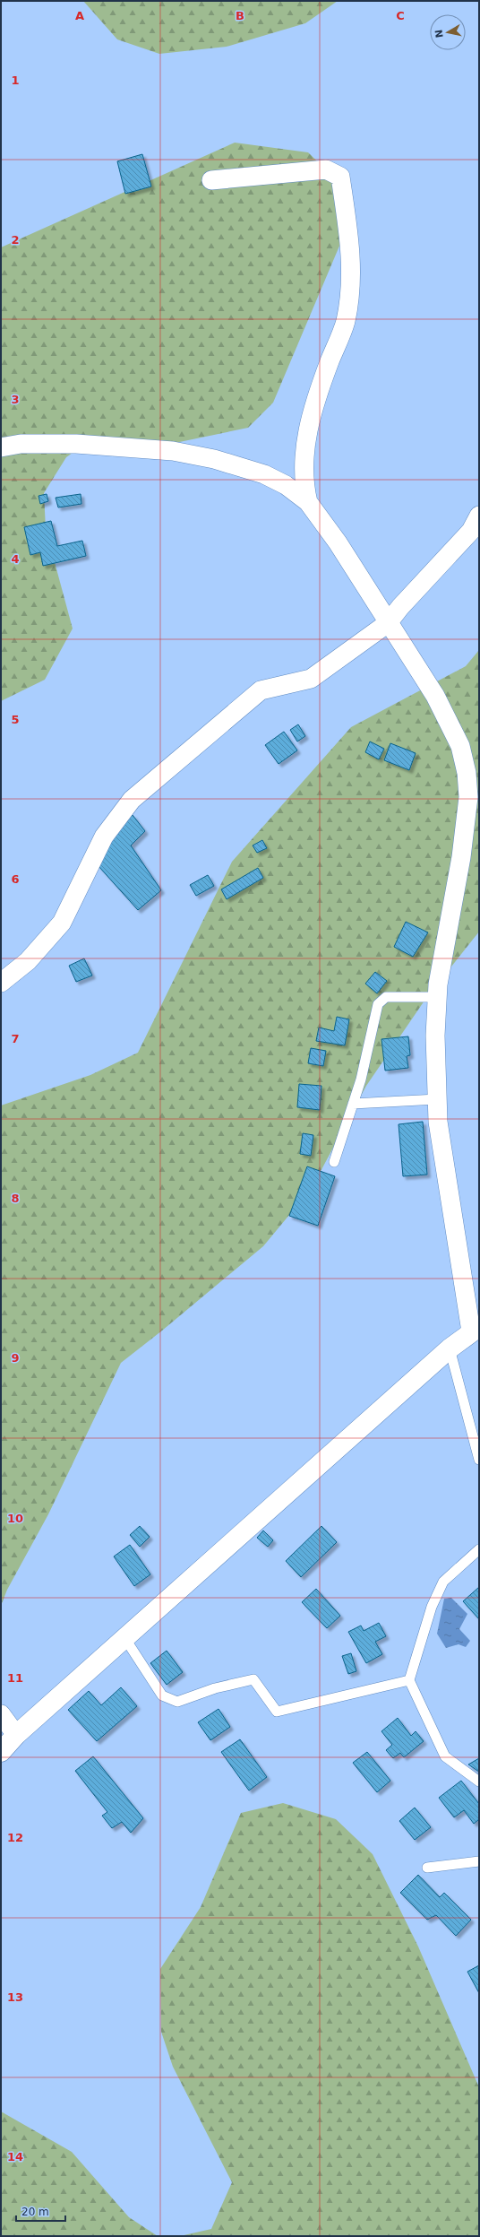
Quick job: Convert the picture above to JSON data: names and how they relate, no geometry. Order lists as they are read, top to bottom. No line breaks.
{"scale_bar":"20 m","north":"left","grid":{"columns":["A","B","C"],"rows":["1","2","3","4","5","6","7","8","9","10","11","12","13","14"]}}
